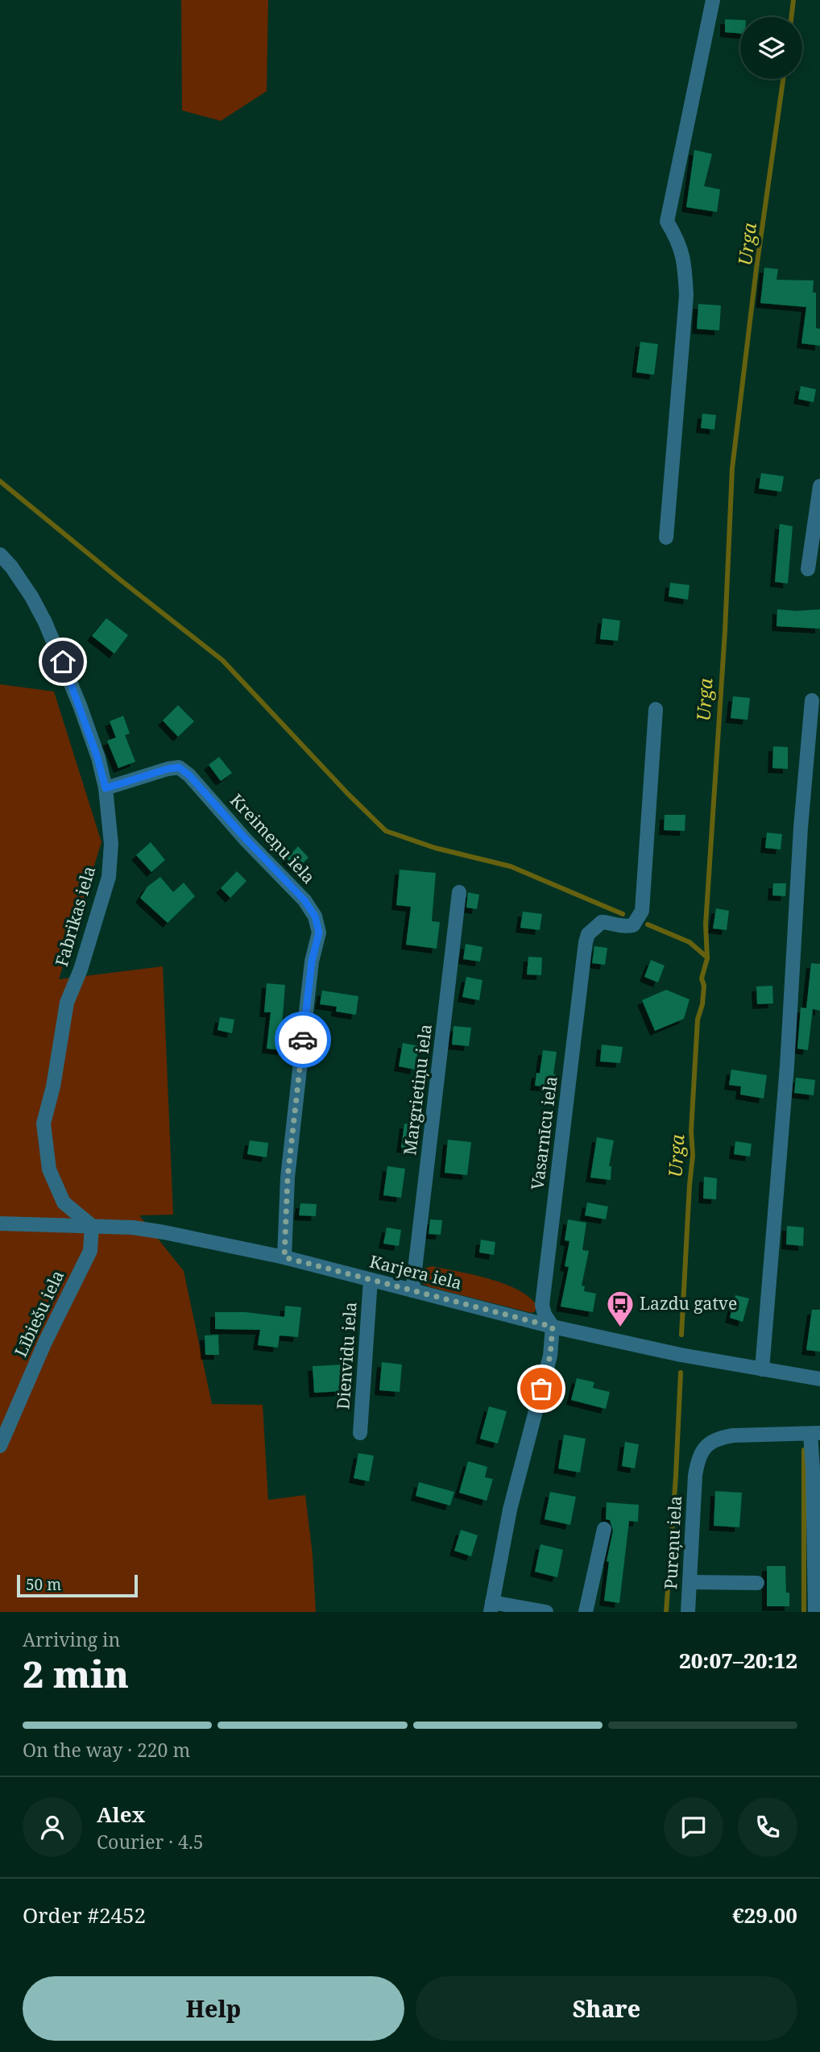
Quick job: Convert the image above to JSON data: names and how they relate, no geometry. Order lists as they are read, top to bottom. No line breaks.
{"streets":{"street":["Kreimeņu iela","Fabrikas iela","Margrietiņu iela","Vasarnīcu iela","Karjera iela","Lībiešu iela","Dienvidu iela","Pureņu iela"]},"crossings":[["Kreimeņu iela","Fabrikas iela"],["Kreimeņu iela","Karjera iela"],["Fabrikas iela","Karjera iela"],["Fabrikas iela","Lībiešu iela"],["Margrietiņu iela","Karjera iela"],["Vasarnīcu iela","Karjera iela"],["Karjera iela","Lībiešu iela"],["Karjera iela","Dienvidu iela"]],"water":["Urga"],"places":{"bus stop":["Lazdu gatve"]},"scale_bar":"50 m","page":{"scale":"50 m","heading":["2 min","Arriving in","20:07–20:12"],"panel":["Alex","Courier · 4.5","Order #2452","€29.00"],"bar":"On the way · 220 m","buttons":["Help","Share"]}}
